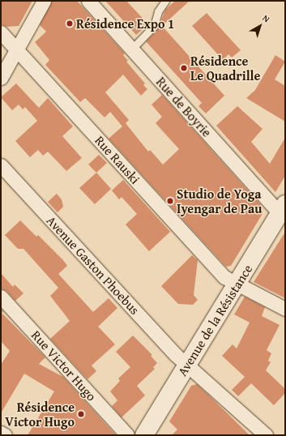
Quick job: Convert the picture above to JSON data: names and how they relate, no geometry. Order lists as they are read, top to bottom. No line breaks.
{"streets":{"street":["Rue de Boyrie","Rue Rauski","Avenue Gaston Phoebus","Avenue de la Résistance","Rue Victor Hugo"]},"crossings":[["Rue de Boyrie","Avenue de la Résistance"],["Rue Rauski","Avenue de la Résistance"],["Avenue Gaston Phoebus","Avenue de la Résistance"]],"places":["Résidence Expo 1","Résidence Le Quadrille","Studio de Yoga Iyengar de Pau","Résidence Victor Hugo"],"north":"top right"}
